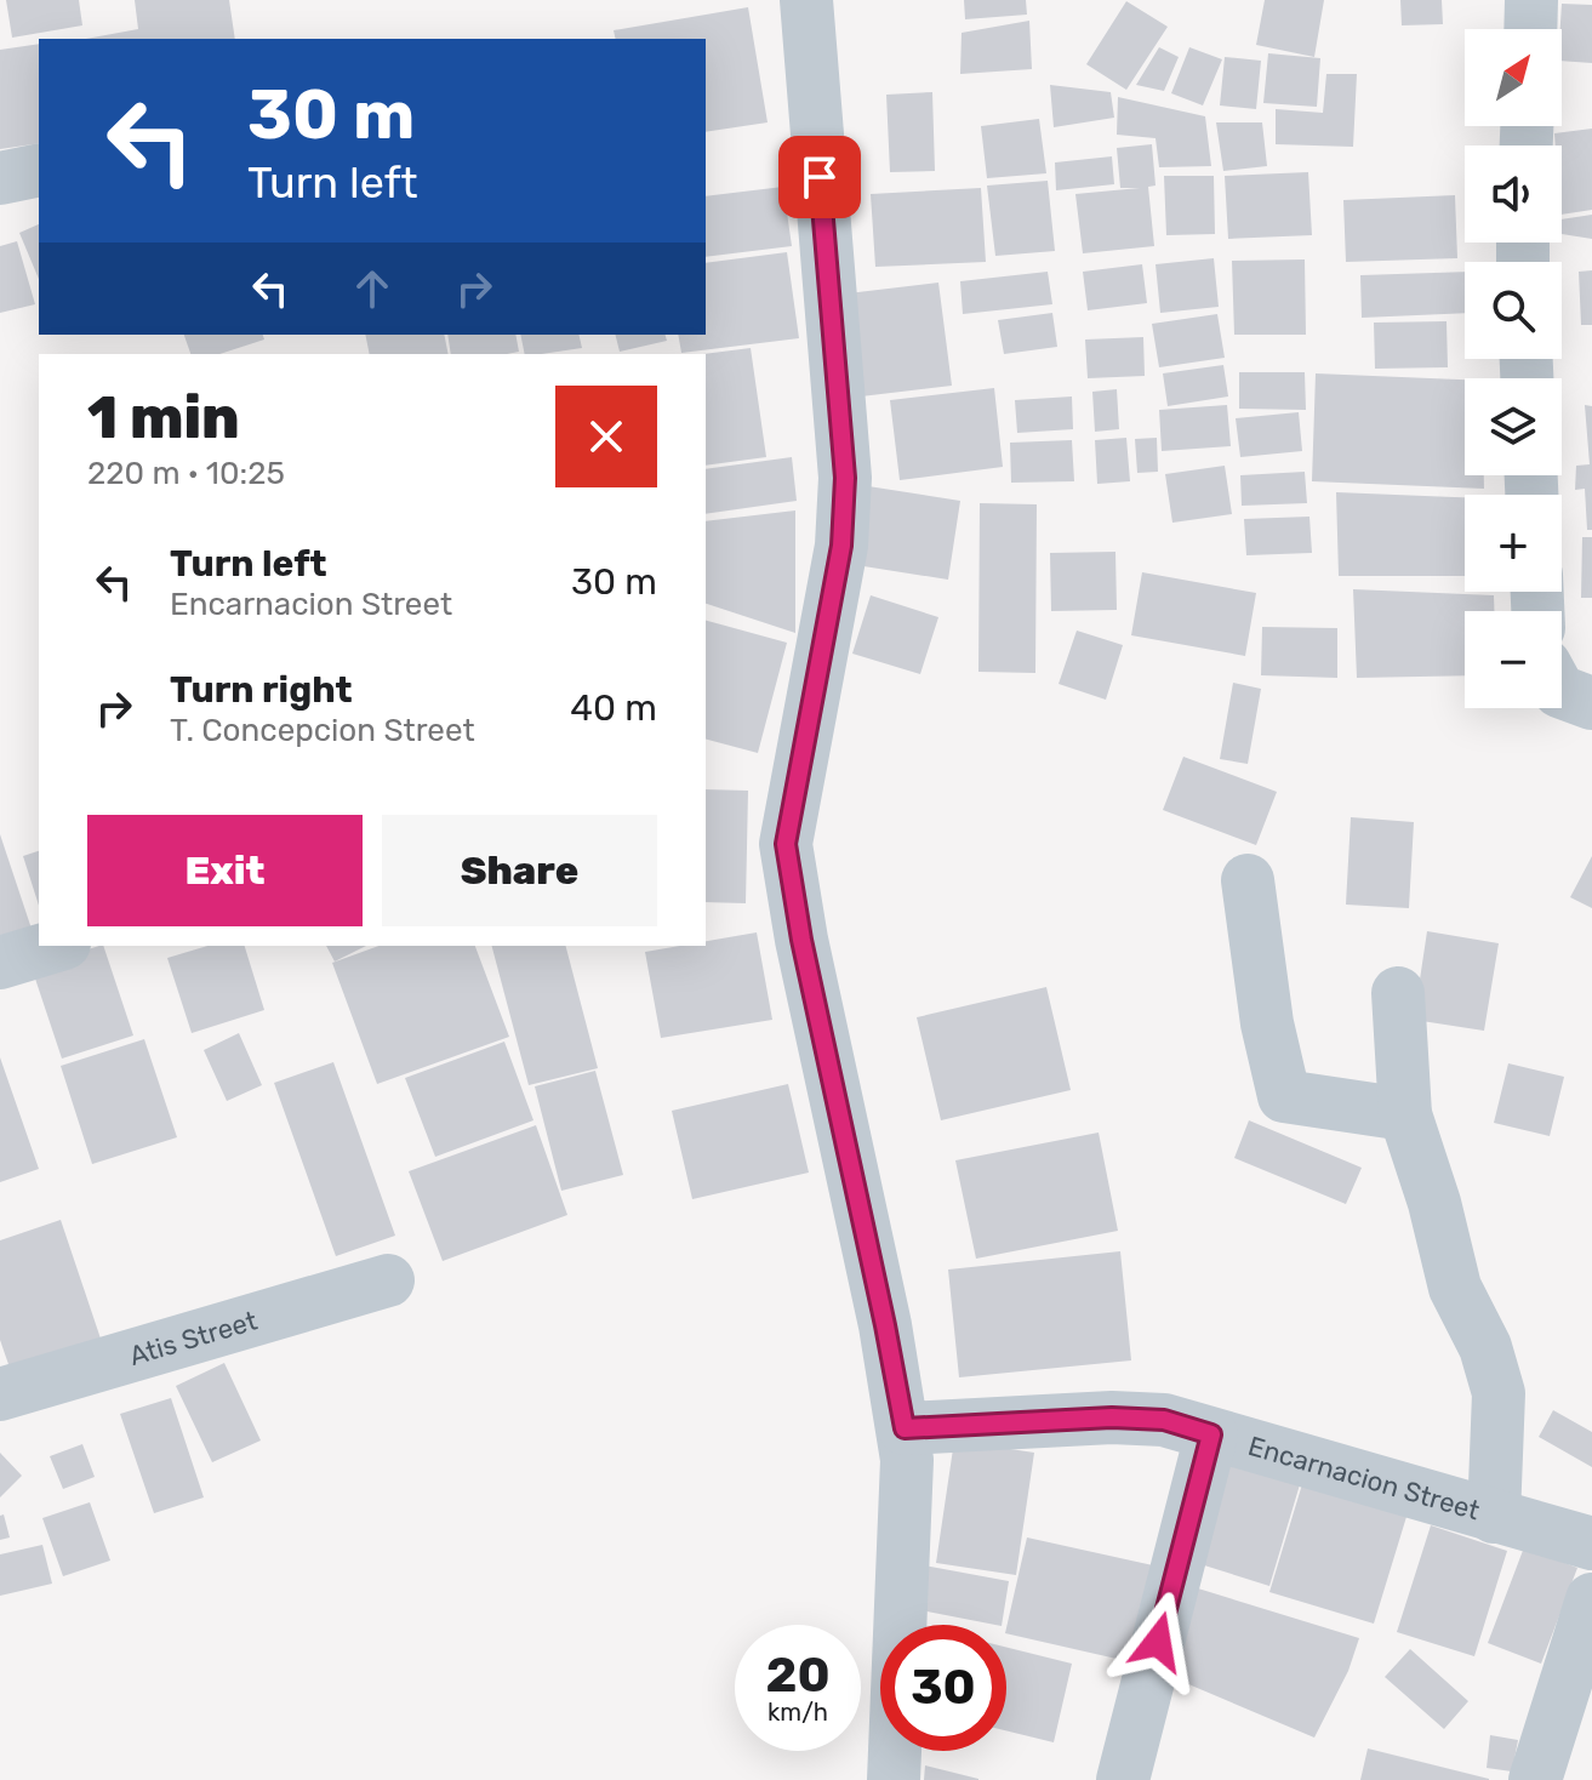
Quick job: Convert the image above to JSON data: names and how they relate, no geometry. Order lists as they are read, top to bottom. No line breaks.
{"streets":{"street":["Atis Street","Encarnacion Street"]},"north":"top right","page":{"map_buttons":["+","−"],"turn":["30 m","Turn left"],"heading":["1 min","220 m · 10:25"],"list":[{"name":"Turn left","note":"Encarnacion Street","value":"30 m"},{"name":"Turn right","note":"T. Concepcion Street","value":"40 m"}],"buttons":["Exit","Share"],"speed":"20 km/h","limit":"30"}}
